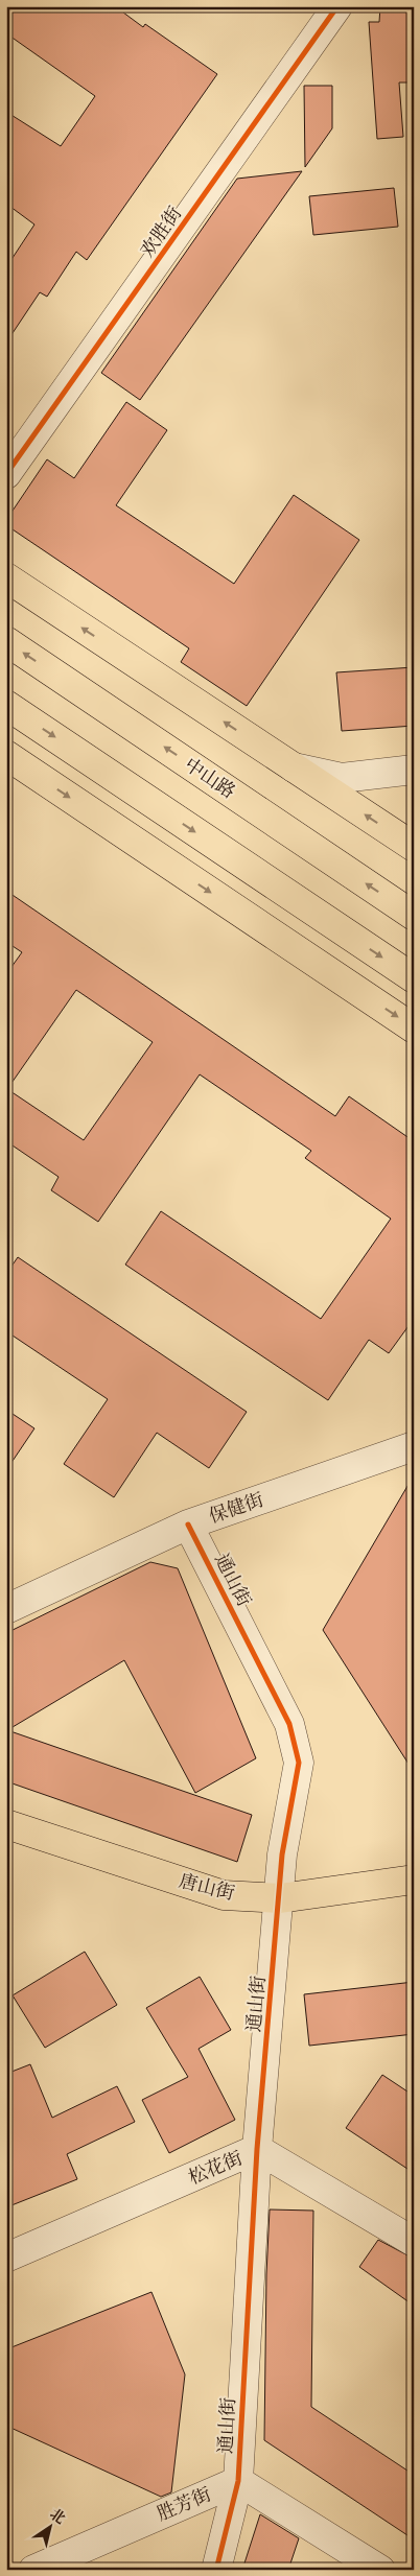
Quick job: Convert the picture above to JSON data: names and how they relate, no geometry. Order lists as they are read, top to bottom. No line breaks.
{"streets":{"main road":["中山路","唐山街"],"street":["欢胜街","保健街","通山街","松花街","胜芳街"]},"crossings":[["保健街","通山街"],["通山街","唐山街"],["通山街","松花街"],["通山街","胜芳街"]],"north":"top right"}
